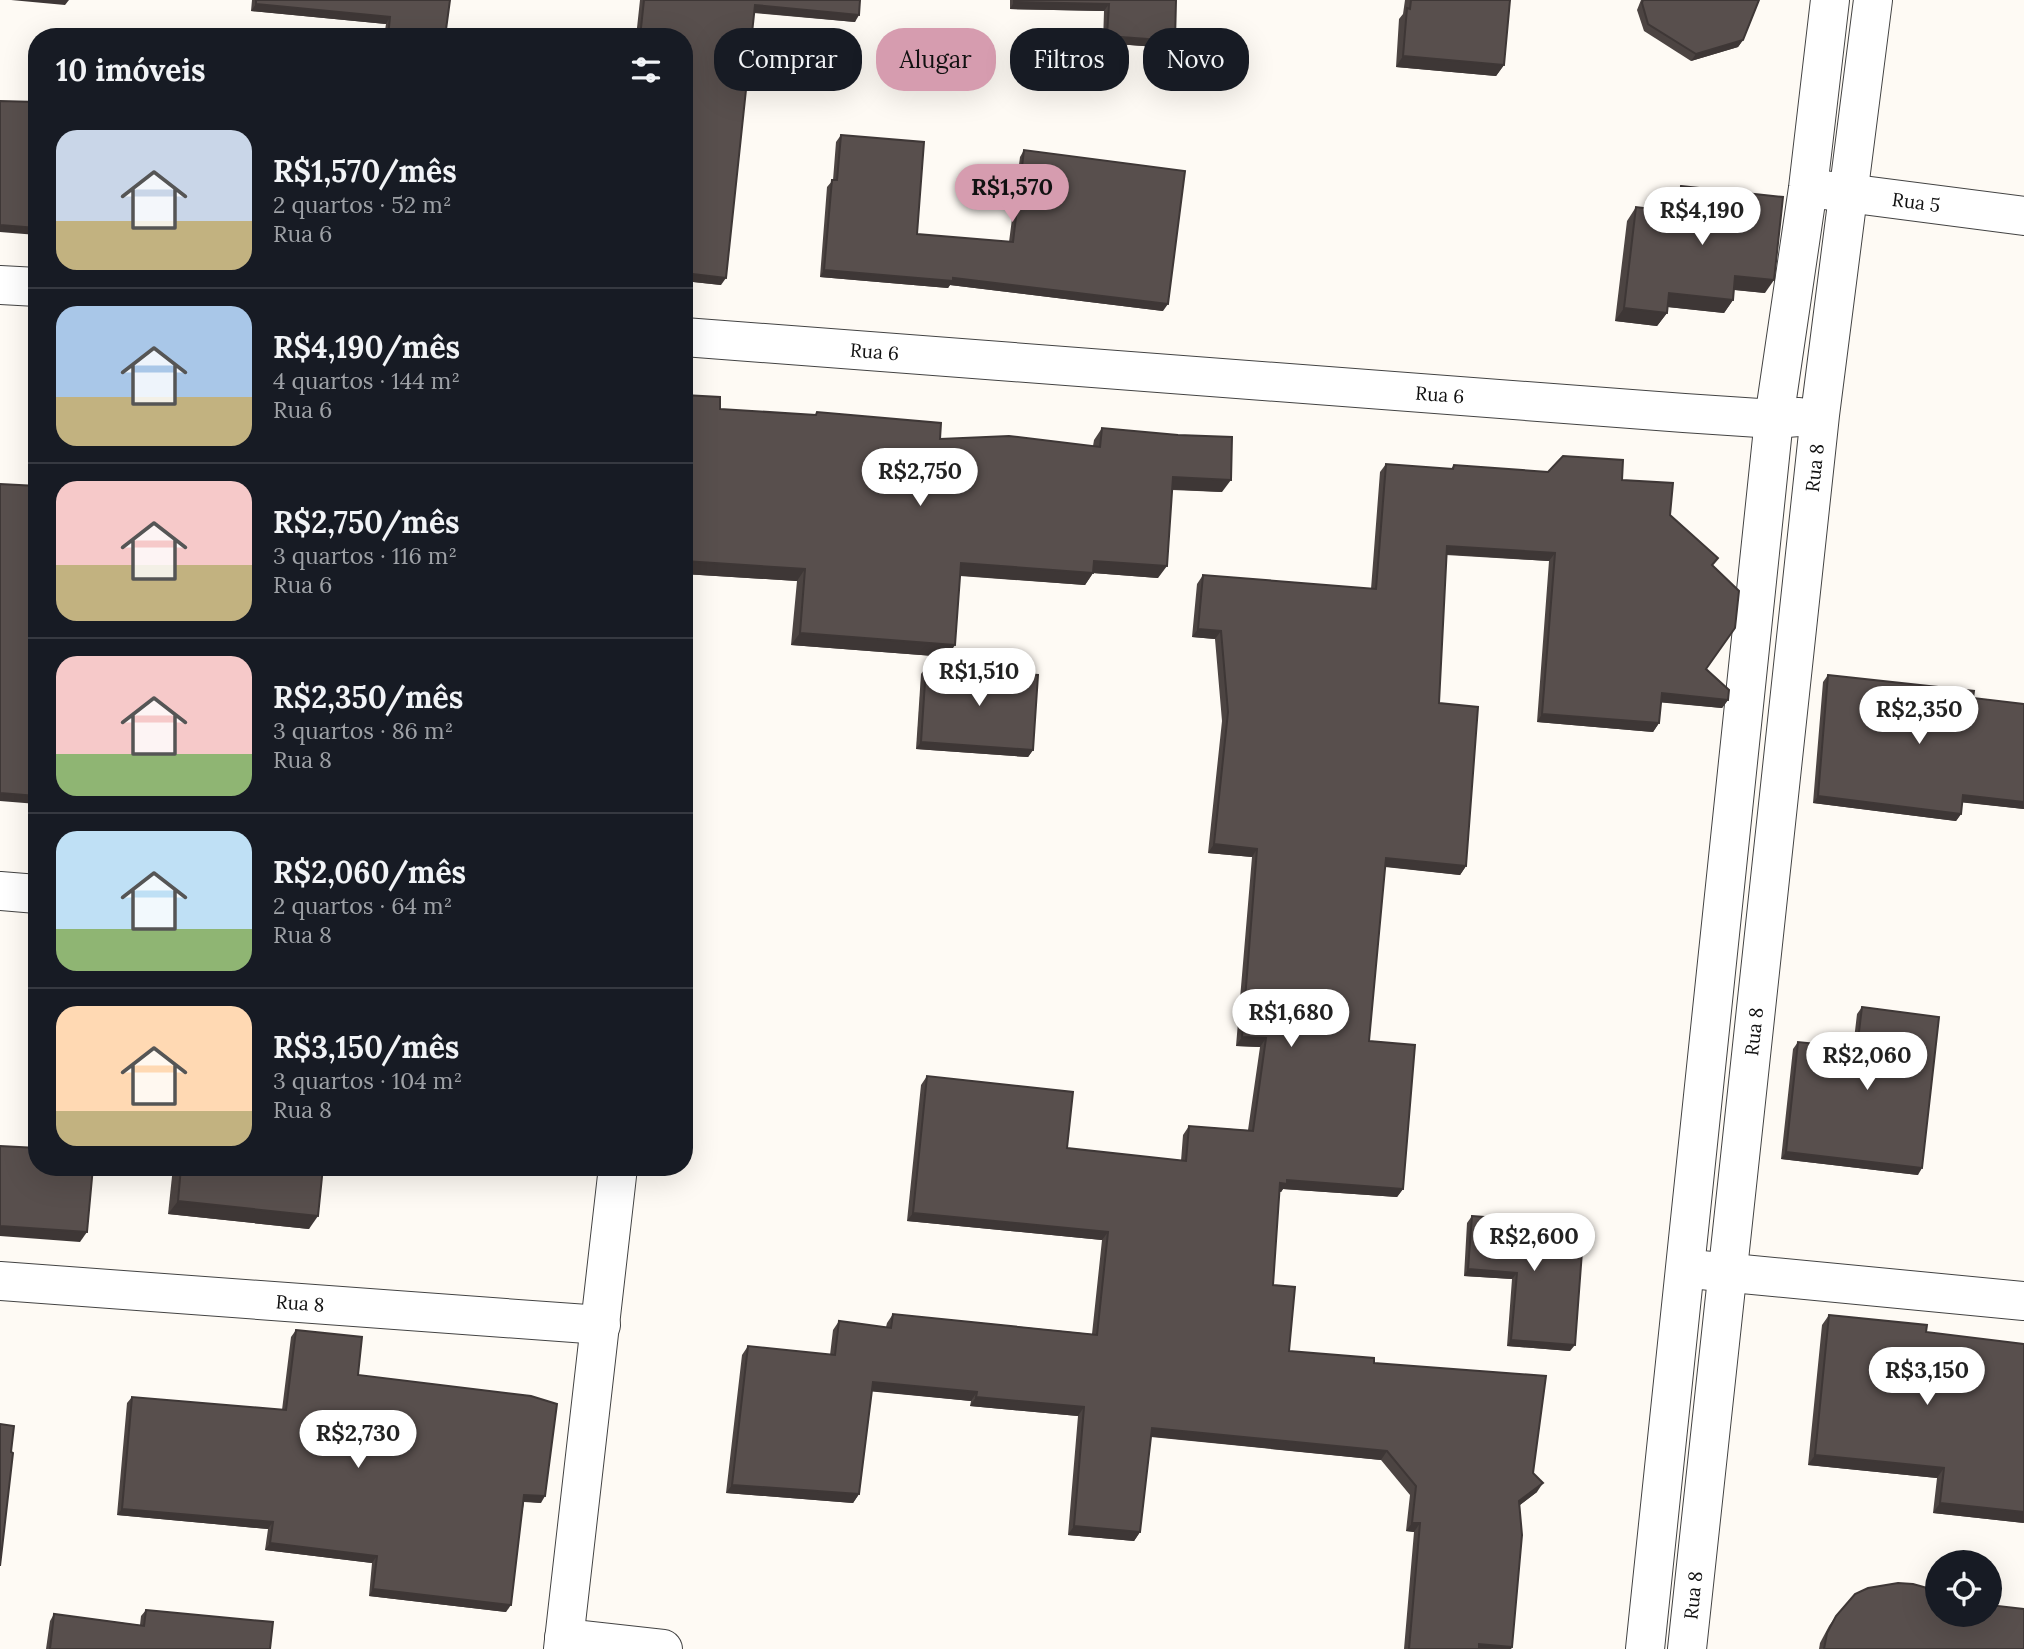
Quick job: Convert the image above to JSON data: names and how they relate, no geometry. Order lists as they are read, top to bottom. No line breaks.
{"streets":{"street":["Rua 5","Rua 6","Rua 8"]},"crossings":[["Rua 6","Rua 8"]],"page":{"chip":["Comprar","Alugar","Filtros","Novo"],"heading":"10 imóveis","list":[{"name":"R$1,570/mês","note":"2 quartos · 52 m² · Rua 6"},{"name":"R$4,190/mês","note":"4 quartos · 144 m² · Rua 6"},{"name":"R$2,750/mês","note":"3 quartos · 116 m² · Rua 6"},{"name":"R$2,350/mês","note":"3 quartos · 86 m² · Rua 8"},{"name":"R$2,060/mês","note":"2 quartos · 64 m² · Rua 8"},{"name":"R$3,150/mês","note":"3 quartos · 104 m² · Rua 8"}],"price":["R$1,570","R$4,190","R$2,750","R$1,510","R$2,350","R$1,680","R$2,060","R$2,600","R$3,150","R$2,730"]}}
